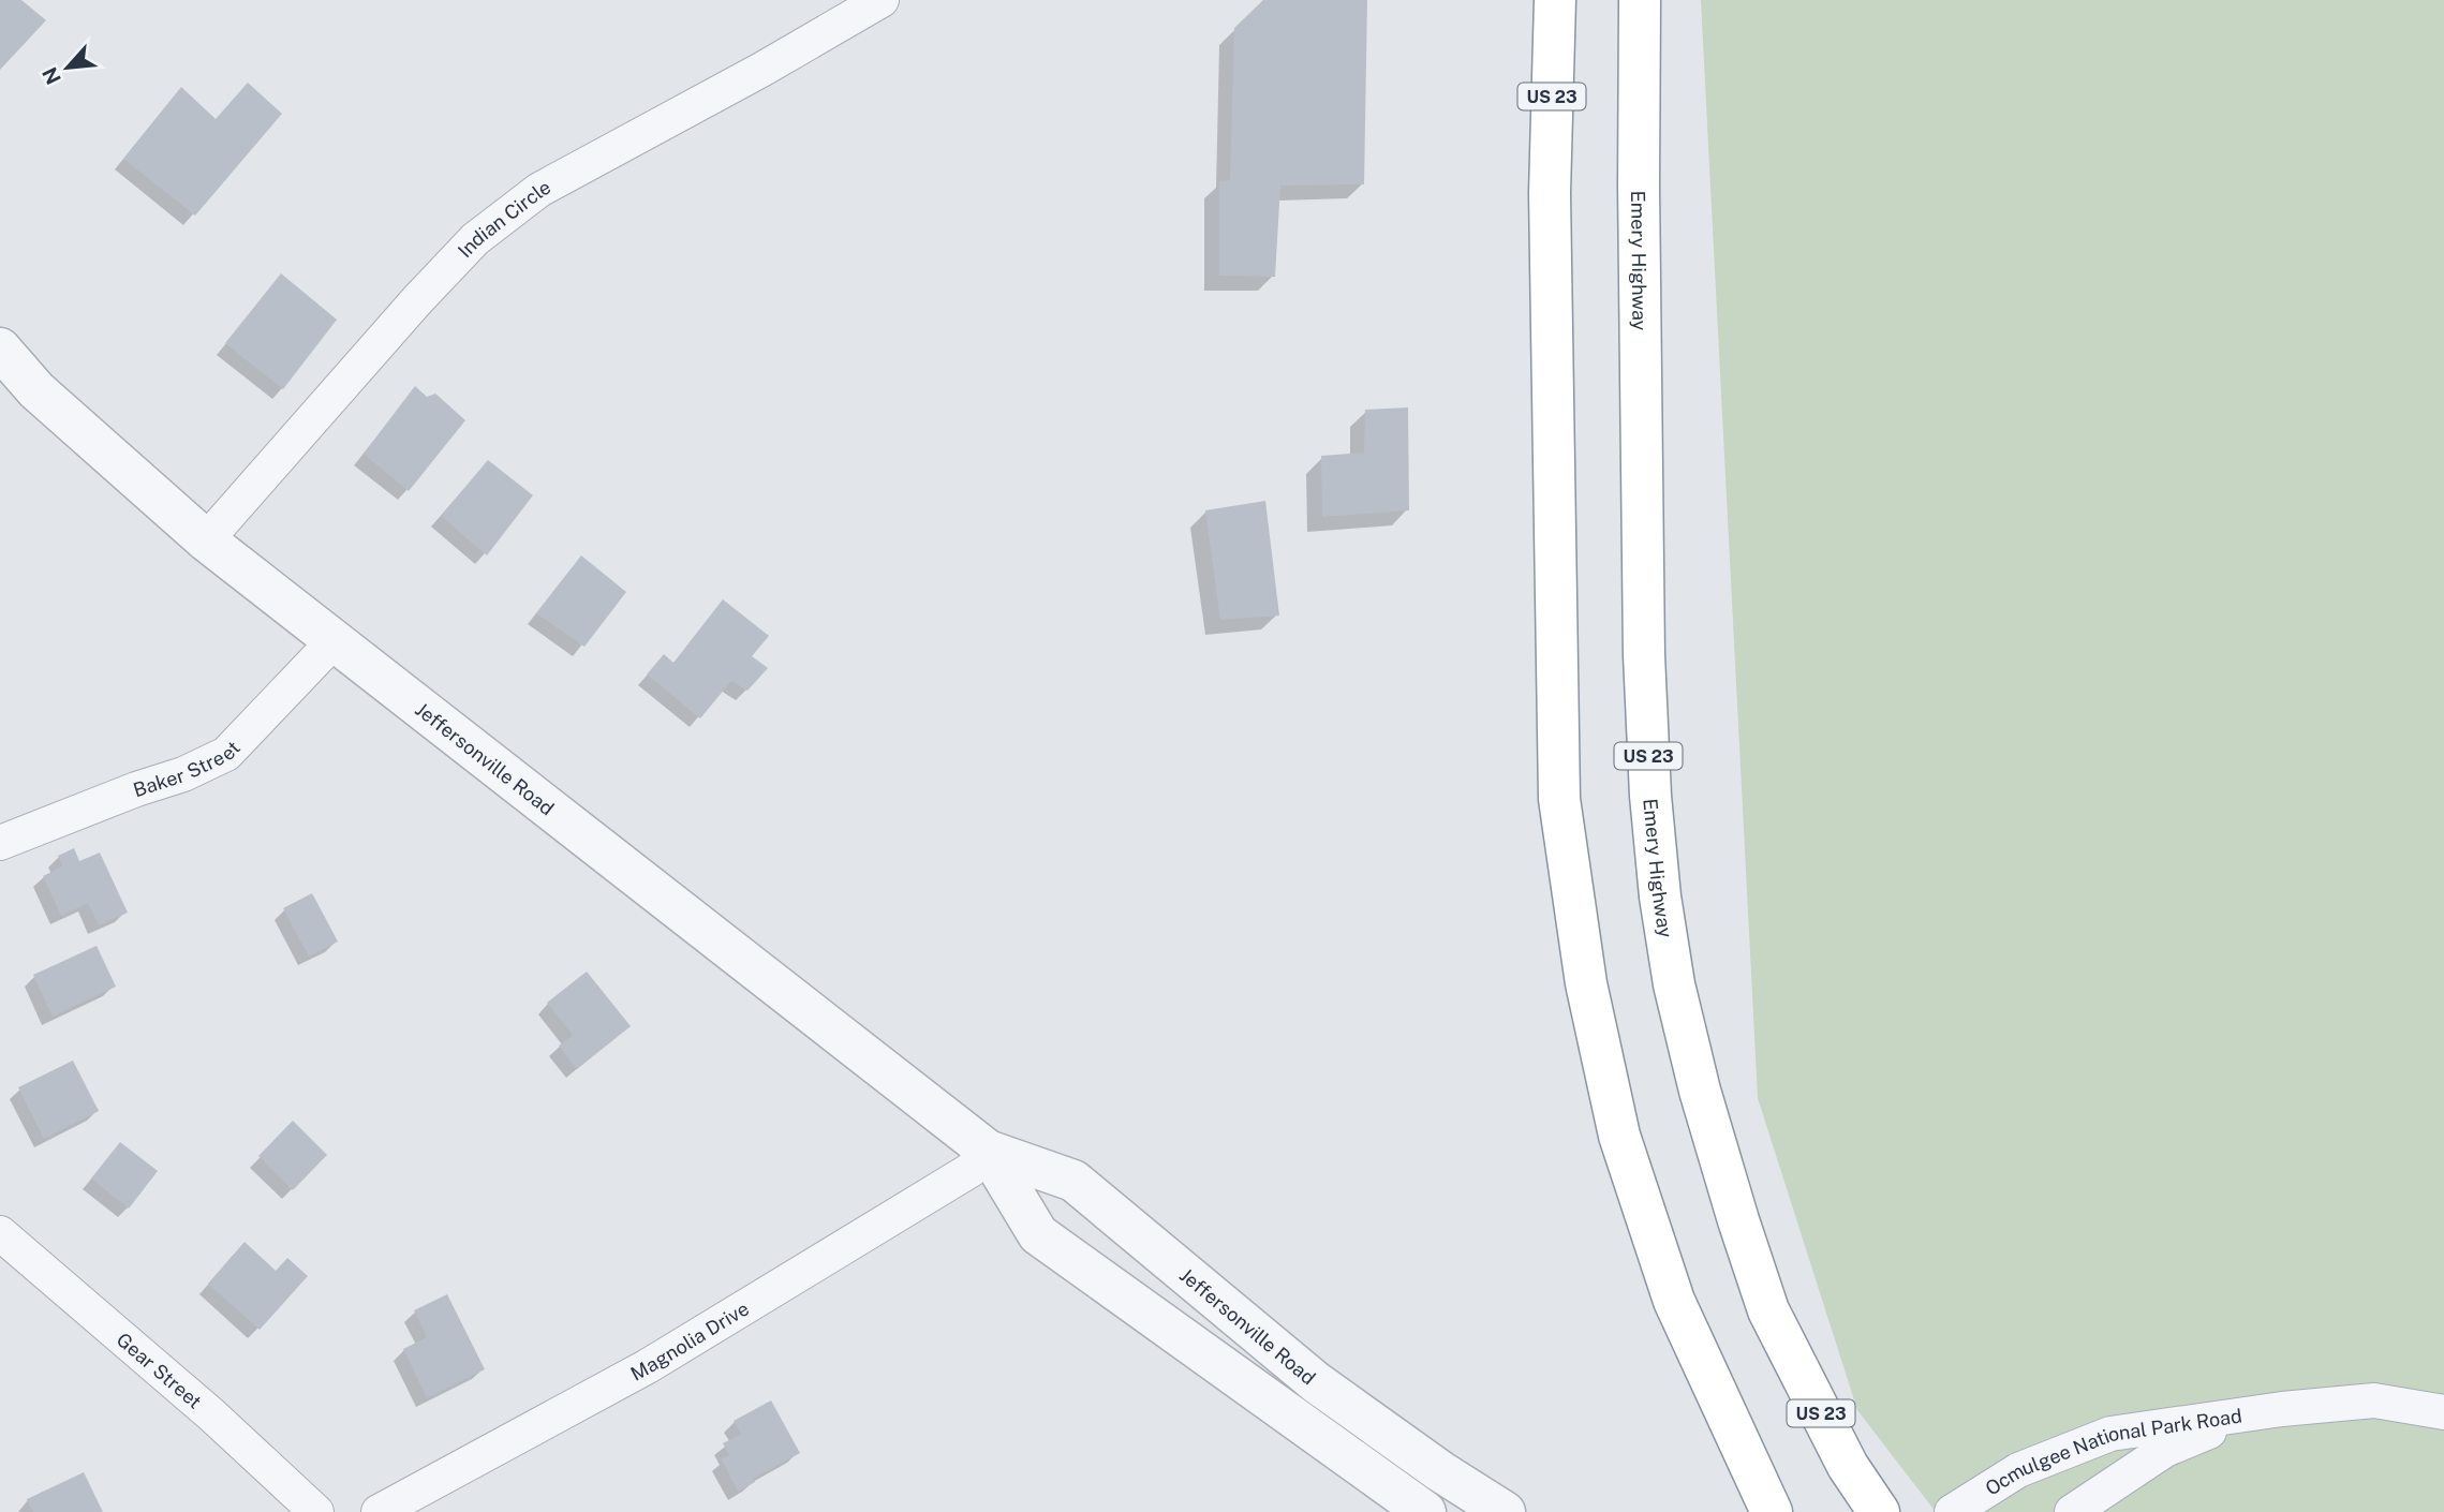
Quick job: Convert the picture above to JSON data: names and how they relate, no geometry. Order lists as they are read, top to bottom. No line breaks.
{"streets":{"highway":["US 23","Emery Highway"],"street":["Indian Circle","Jeffersonville Road","Baker Street","Magnolia Drive","Gear Street","Ocmulgee National Park Road"]},"crossings":[["Indian Circle","Jeffersonville Road"],["Jeffersonville Road","Baker Street"],["Jeffersonville Road","Magnolia Drive"]],"north":"bottom left"}
